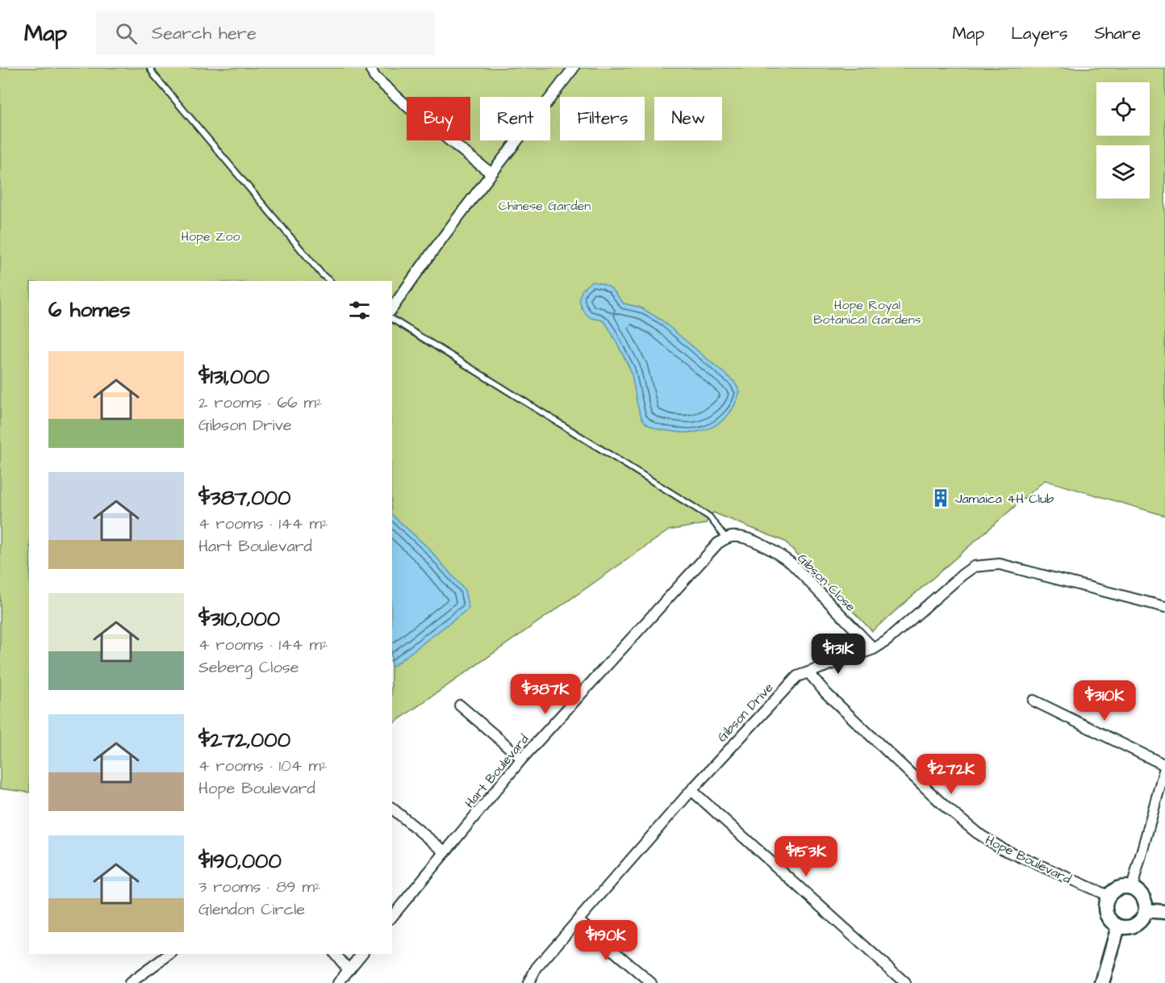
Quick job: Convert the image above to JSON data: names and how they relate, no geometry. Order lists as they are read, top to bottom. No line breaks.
{"streets":{"street":["Gibson Close","Gibson Drive","Hart Boulevard","Hope Boulevard"]},"crossings":[["Gibson Close","Gibson Drive"],["Gibson Close","Hart Boulevard"],["Gibson Drive","Hope Boulevard"]],"parks":["Chinese Garden","Hope Zoo","Hope Royal Botanical Gardens"],"places":{"building":["Jamaica 4H Club"]},"page":{"header":"Map","search":"Search here","nav":["Map","Layers","Share"],"chip":["Buy","Rent","Filters","New"],"heading":"6 homes","list":[{"name":"$131,000","note":"2 rooms · 66 m² · Gibson Drive"},{"name":"$387,000","note":"4 rooms · 144 m² · Hart Boulevard"},{"name":"$310,000","note":"4 rooms · 144 m² · Seberg Close"},{"name":"$272,000","note":"4 rooms · 104 m² · Hope Boulevard"},{"name":"$190,000","note":"3 rooms · 89 m² · Glendon Circle"}],"price":["$131K","$387K","$310K","$272K","$153K","$190K"]}}
